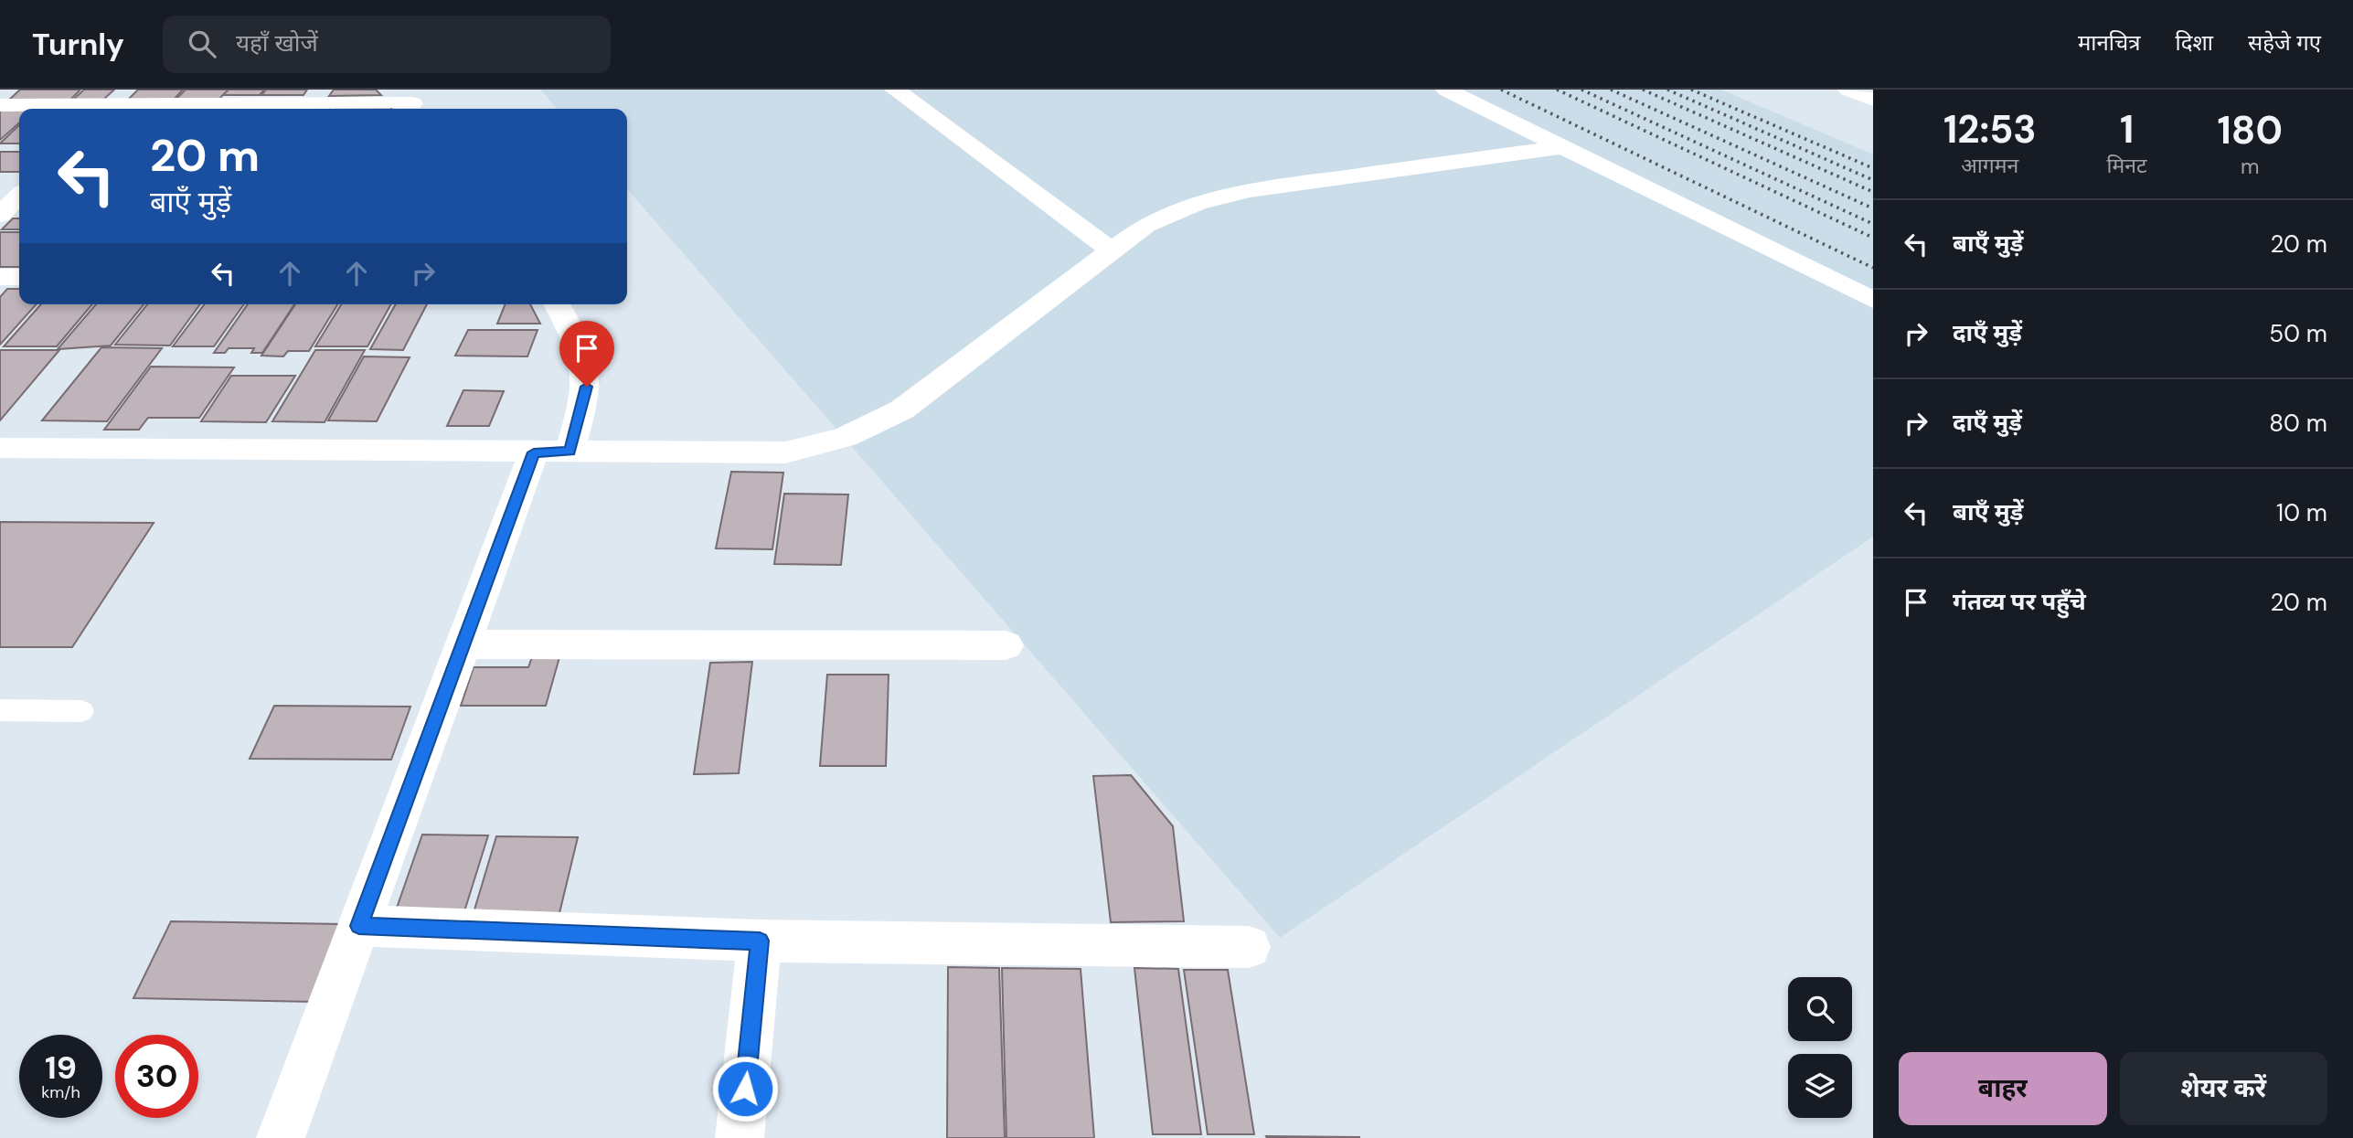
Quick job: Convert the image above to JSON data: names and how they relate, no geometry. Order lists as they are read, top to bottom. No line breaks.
{"page":{"header":"Turnly","search":"यहाँ खोजें","nav":["मानचित्र","दिशा","सहेजे गए"],"eta":["12:53","आगमन","1","मिनट","180","m"],"turn":["20 m","बाएँ मुड़ें"],"list":[{"name":"बाएँ मुड़ें","value":"20 m"},{"name":"दाएँ मुड़ें","value":"50 m"},{"name":"दाएँ मुड़ें","value":"80 m"},{"name":"बाएँ मुड़ें","value":"10 m"},{"name":"गंतव्य पर पहुँचे","value":"20 m"}],"speed":"19 km/h","limit":"30","buttons":["बाहर","शेयर करें"]}}
